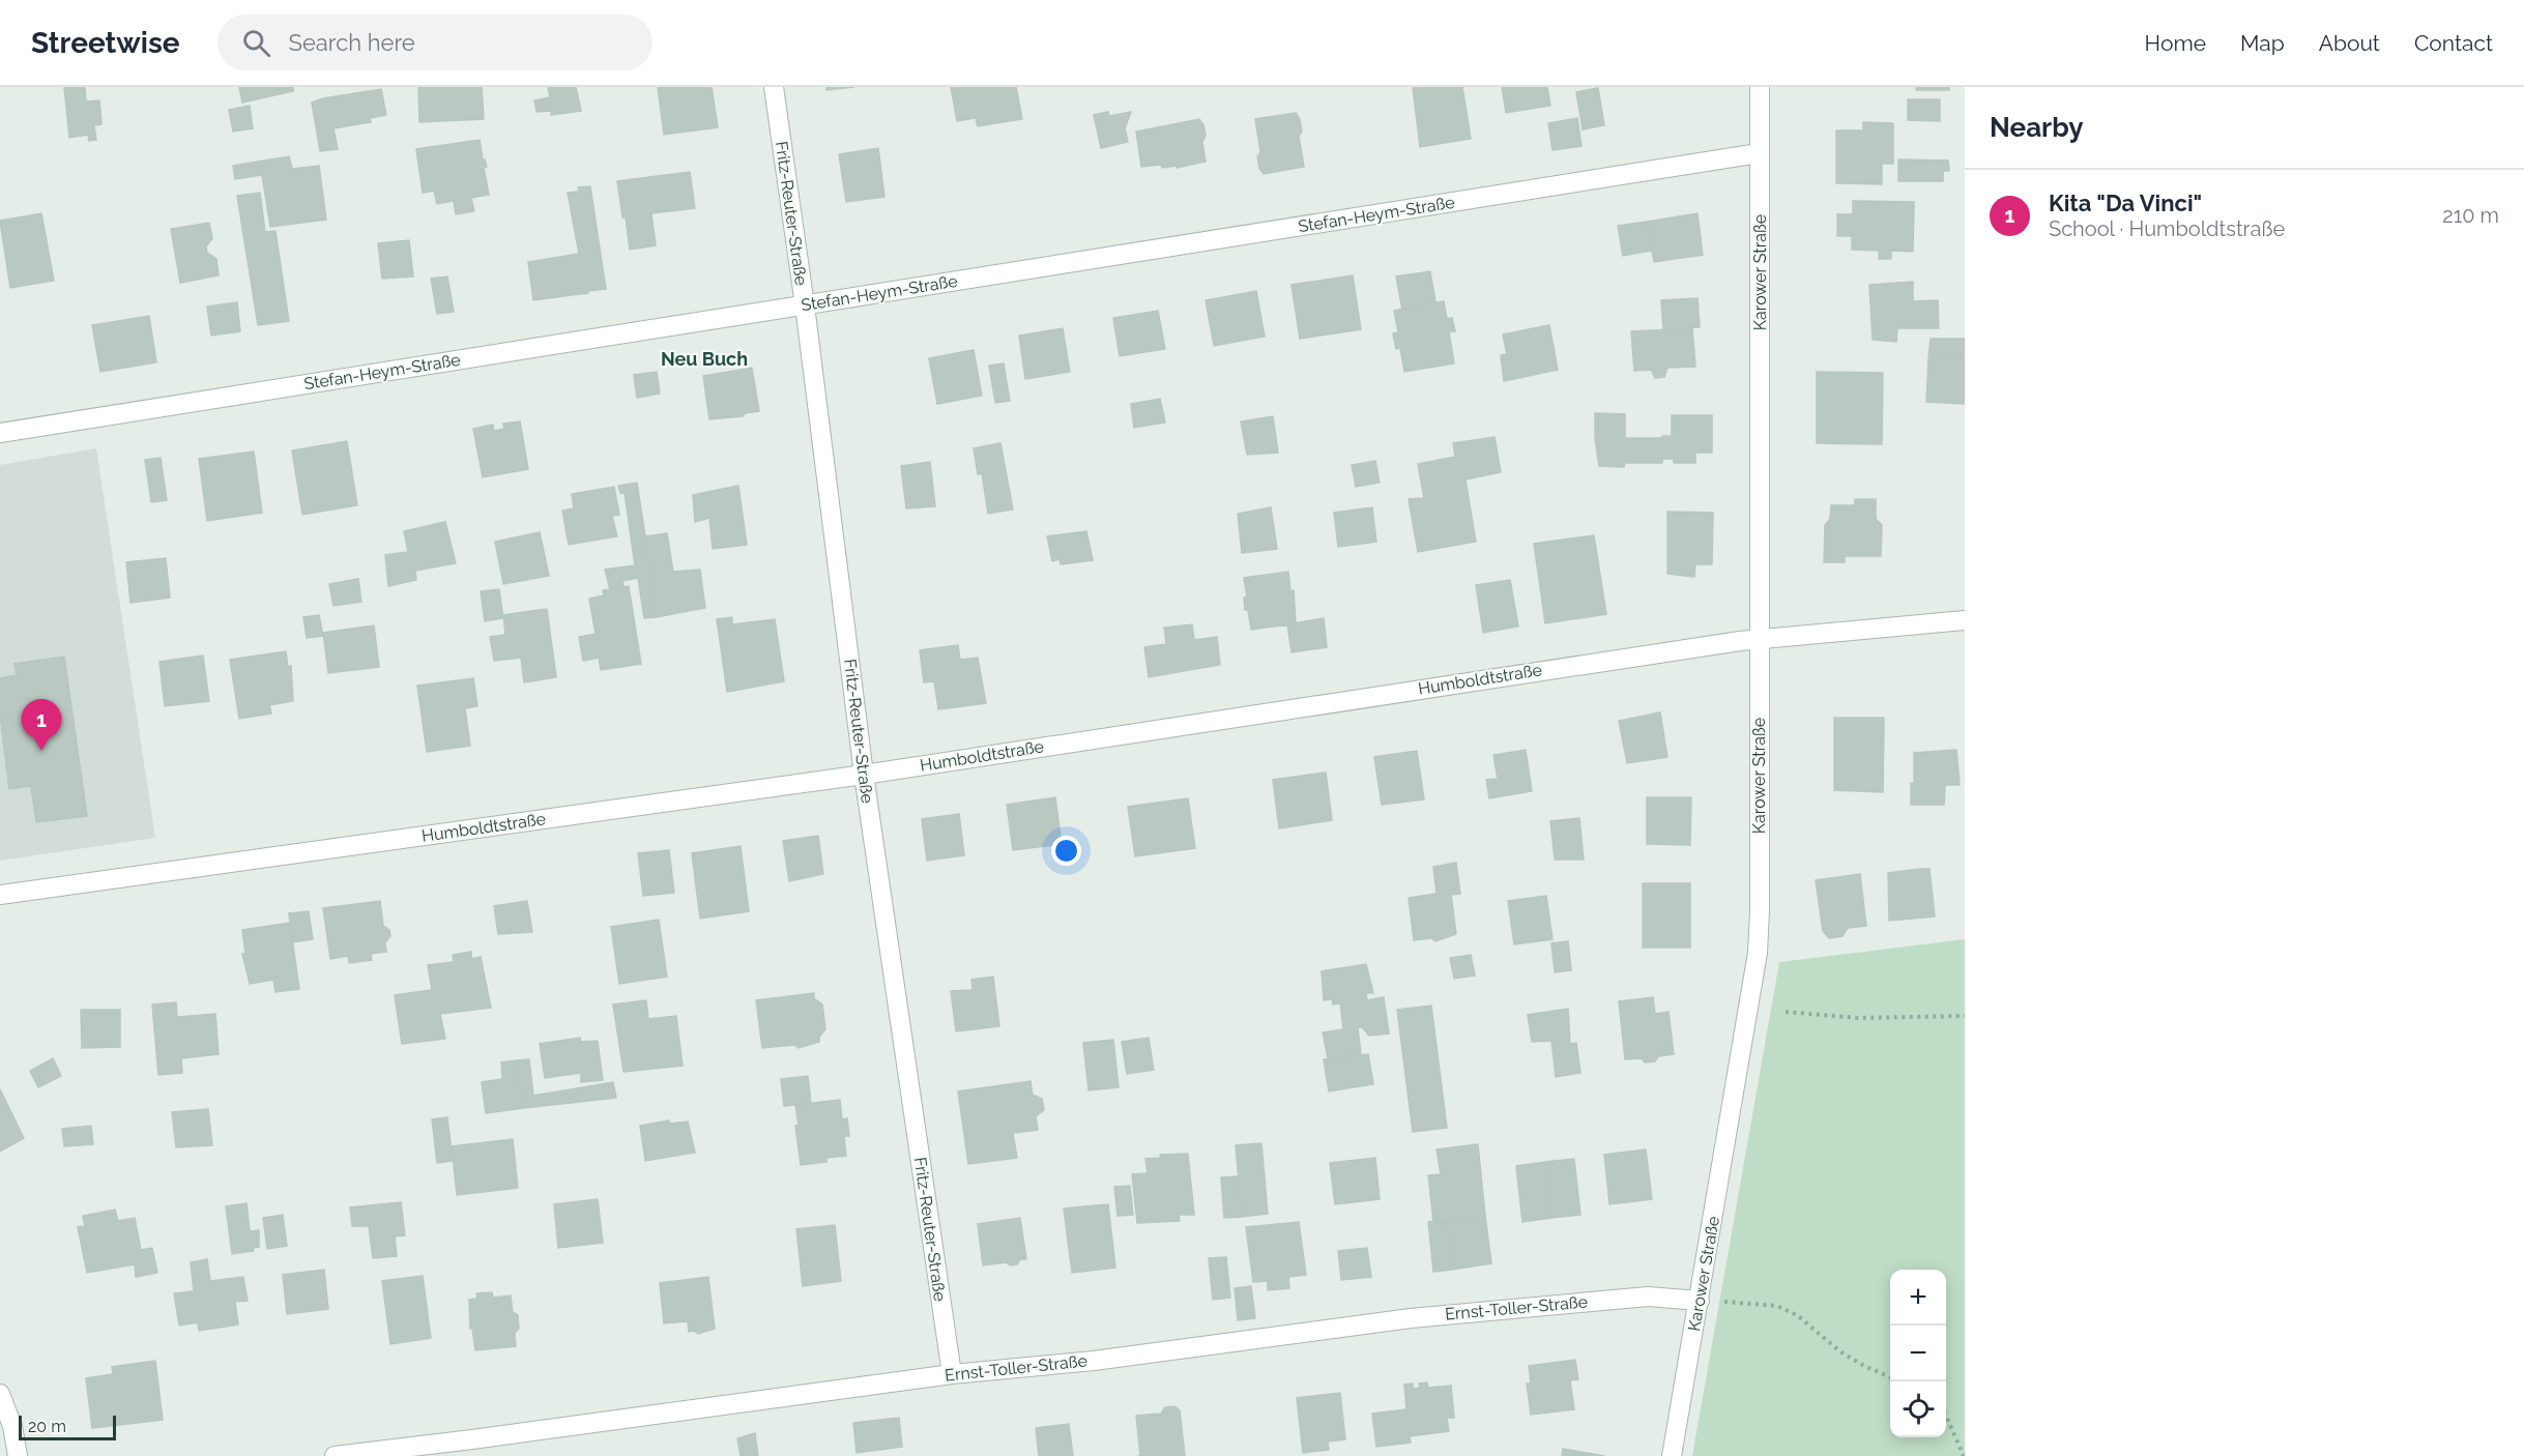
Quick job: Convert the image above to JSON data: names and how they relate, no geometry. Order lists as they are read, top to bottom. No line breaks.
{"streets":{"street":["Fritz-Reuter-Straße","Stefan-Heym-Straße","Karower Straße","Humboldtstraße","Ernst-Toller-Straße"]},"crossings":[["Fritz-Reuter-Straße","Stefan-Heym-Straße"],["Fritz-Reuter-Straße","Humboldtstraße"],["Fritz-Reuter-Straße","Ernst-Toller-Straße"],["Stefan-Heym-Straße","Karower Straße"],["Karower Straße","Humboldtstraße"],["Karower Straße","Ernst-Toller-Straße"]],"districts":["Neu Buch"],"scale_bar":"20 m","page":{"header":"Streetwise","search":"Search here","nav":["Home","Map","About","Contact"],"heading":"Nearby","list":[{"mark":"1","name":"Kita \"Da Vinci\"","note":"School · Humboldtstraße","value":"210 m"}],"pins":"1","map_buttons":["+","−"],"scale":"20 m"}}
